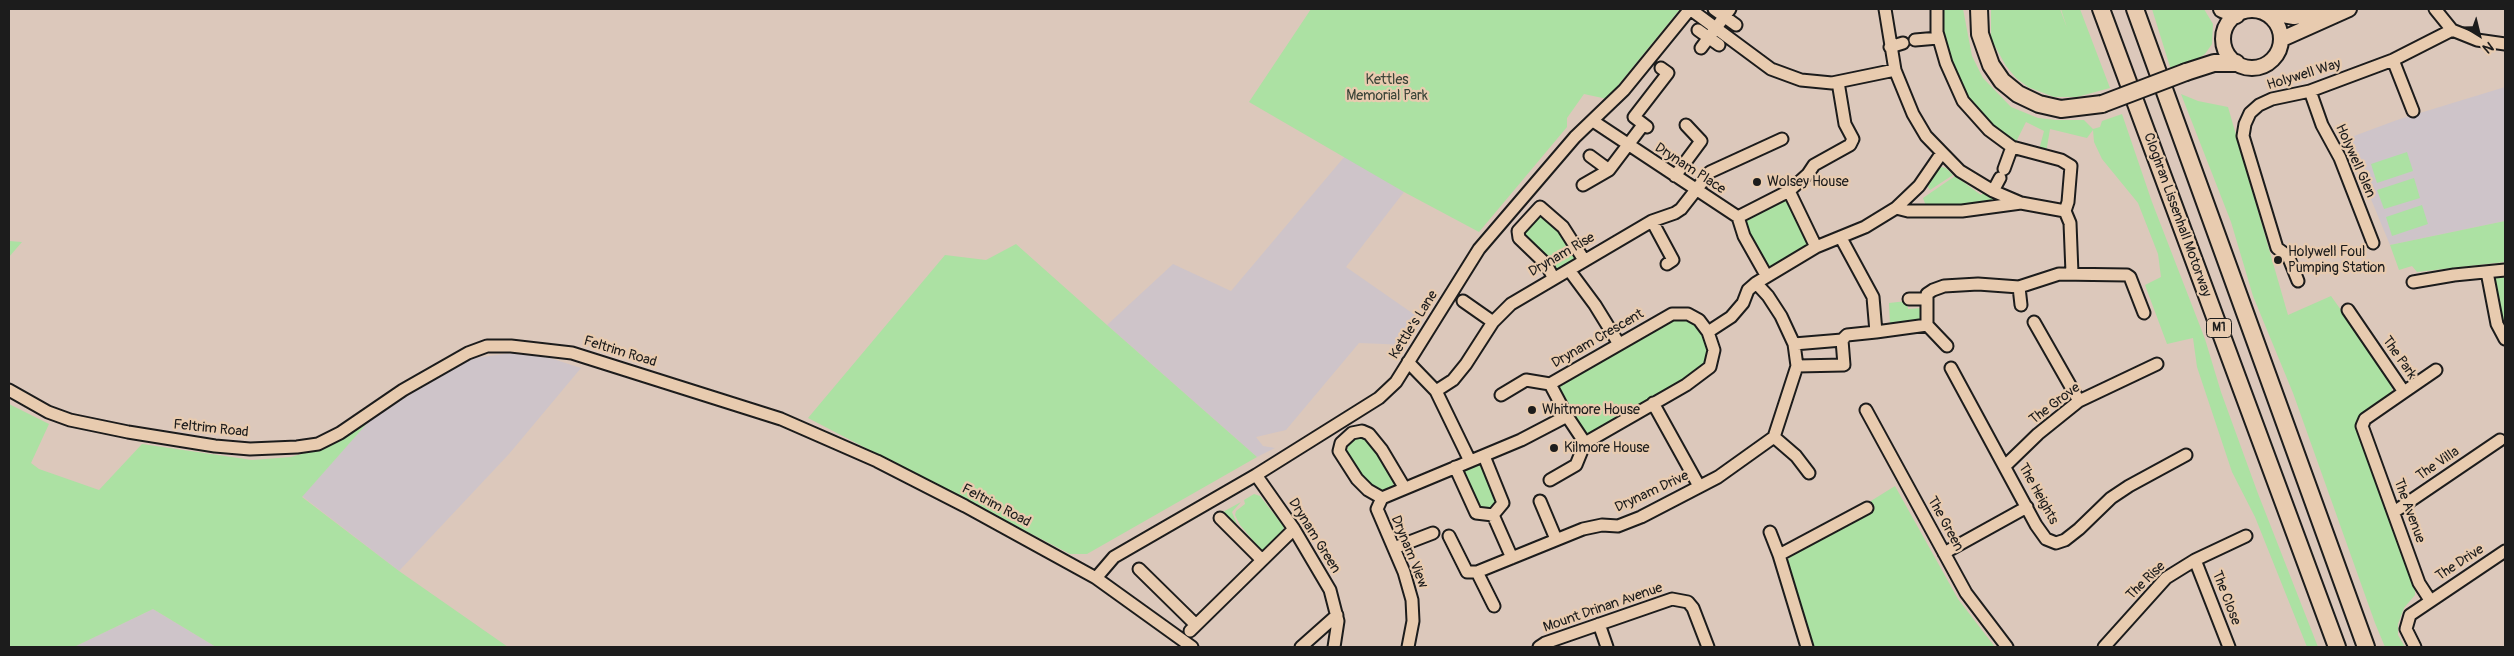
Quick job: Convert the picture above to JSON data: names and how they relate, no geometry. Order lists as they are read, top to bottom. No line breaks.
{"streets":{"highway":["Cloghran Lissenhall Motorway","M1"],"street":["Holywell Way","Holywell Glen","Drynam Place","Drynam Rise","Kettle's Lane","Drynam Crescent","Feltrim Road","The Park","The Grove","The Villa","Drynam Drive","The Heights","The Avenue","The Green","Drynam Green","Drynam View","The Drive","The Rise","The Close","Mount Drinan Avenue"]},"crossings":[["Holywell Way","Holywell Glen"],["Drynam Place","Drynam Rise"],["Drynam Place","Kettle's Lane"],["Kettle's Lane","Feltrim Road"],["Kettle's Lane","Drynam Green"],["The Park","The Avenue"],["The Grove","The Heights"],["The Villa","The Avenue"],["The Avenue","The Drive"],["The Rise","The Close"]],"parks":["Kettles Memorial Park"],"places":["Wolsey House","Holywell Foul Pumping Station","Whitmore House","Kilmore House"],"north":"bottom right"}
